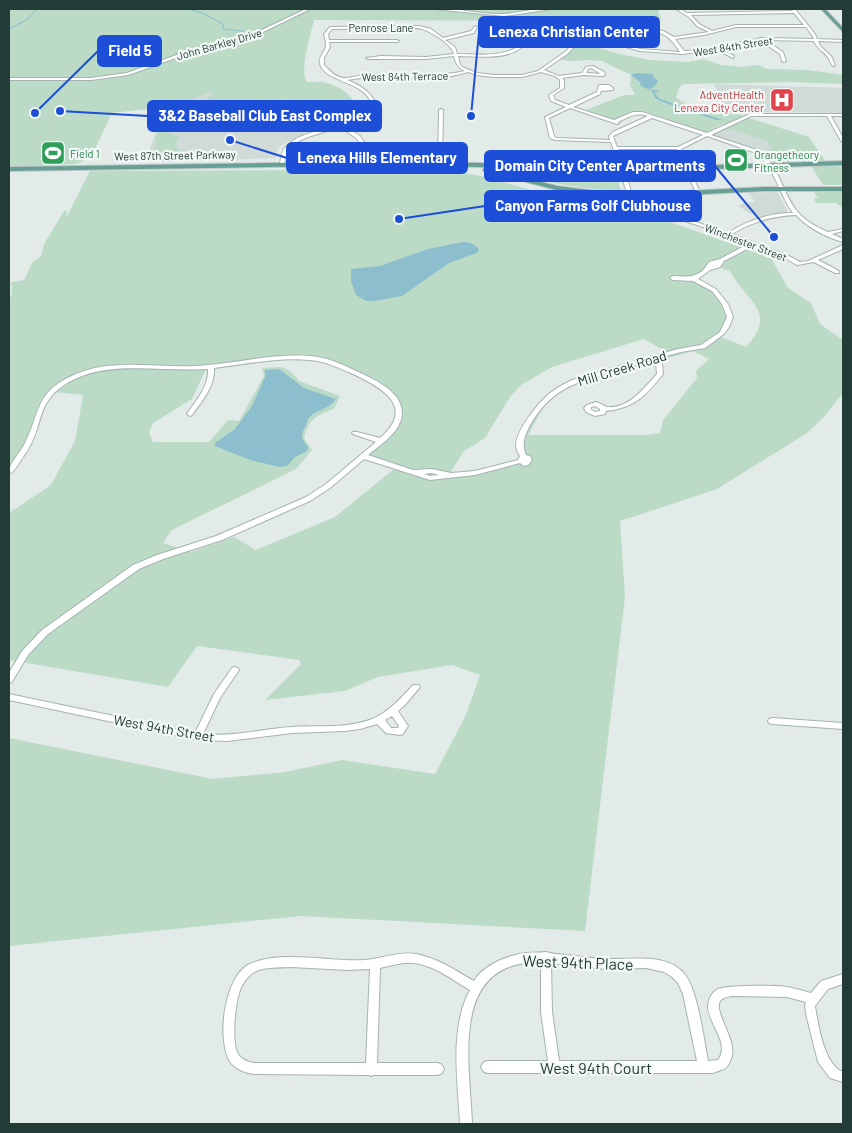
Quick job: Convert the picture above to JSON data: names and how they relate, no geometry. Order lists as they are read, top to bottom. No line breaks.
{"streets":{"main road":["West 87th Street Parkway"],"street":["Penrose Lane","John Barkley Drive","West 84th Street","West 84th Terrace","Winchester Street","Mill Creek Road","West 94th Street","West 94th Place","West 94th Court"]},"crossings":[["Penrose Lane","West 84th Terrace"],["West 87th Street Parkway","Winchester Street"],["West 94th Place","West 94th Court"]],"places":{"hospital":["AdventHealth Lenexa City Center"],"other":["3&2 Baseball Club East Complex","Field 5","Lenexa Christian Center","Lenexa Hills Elementary","Canyon Farms Golf Clubhouse","Domain City Center Apartments"],"sports":["Field 1","Orangetheory Fitness"]}}
